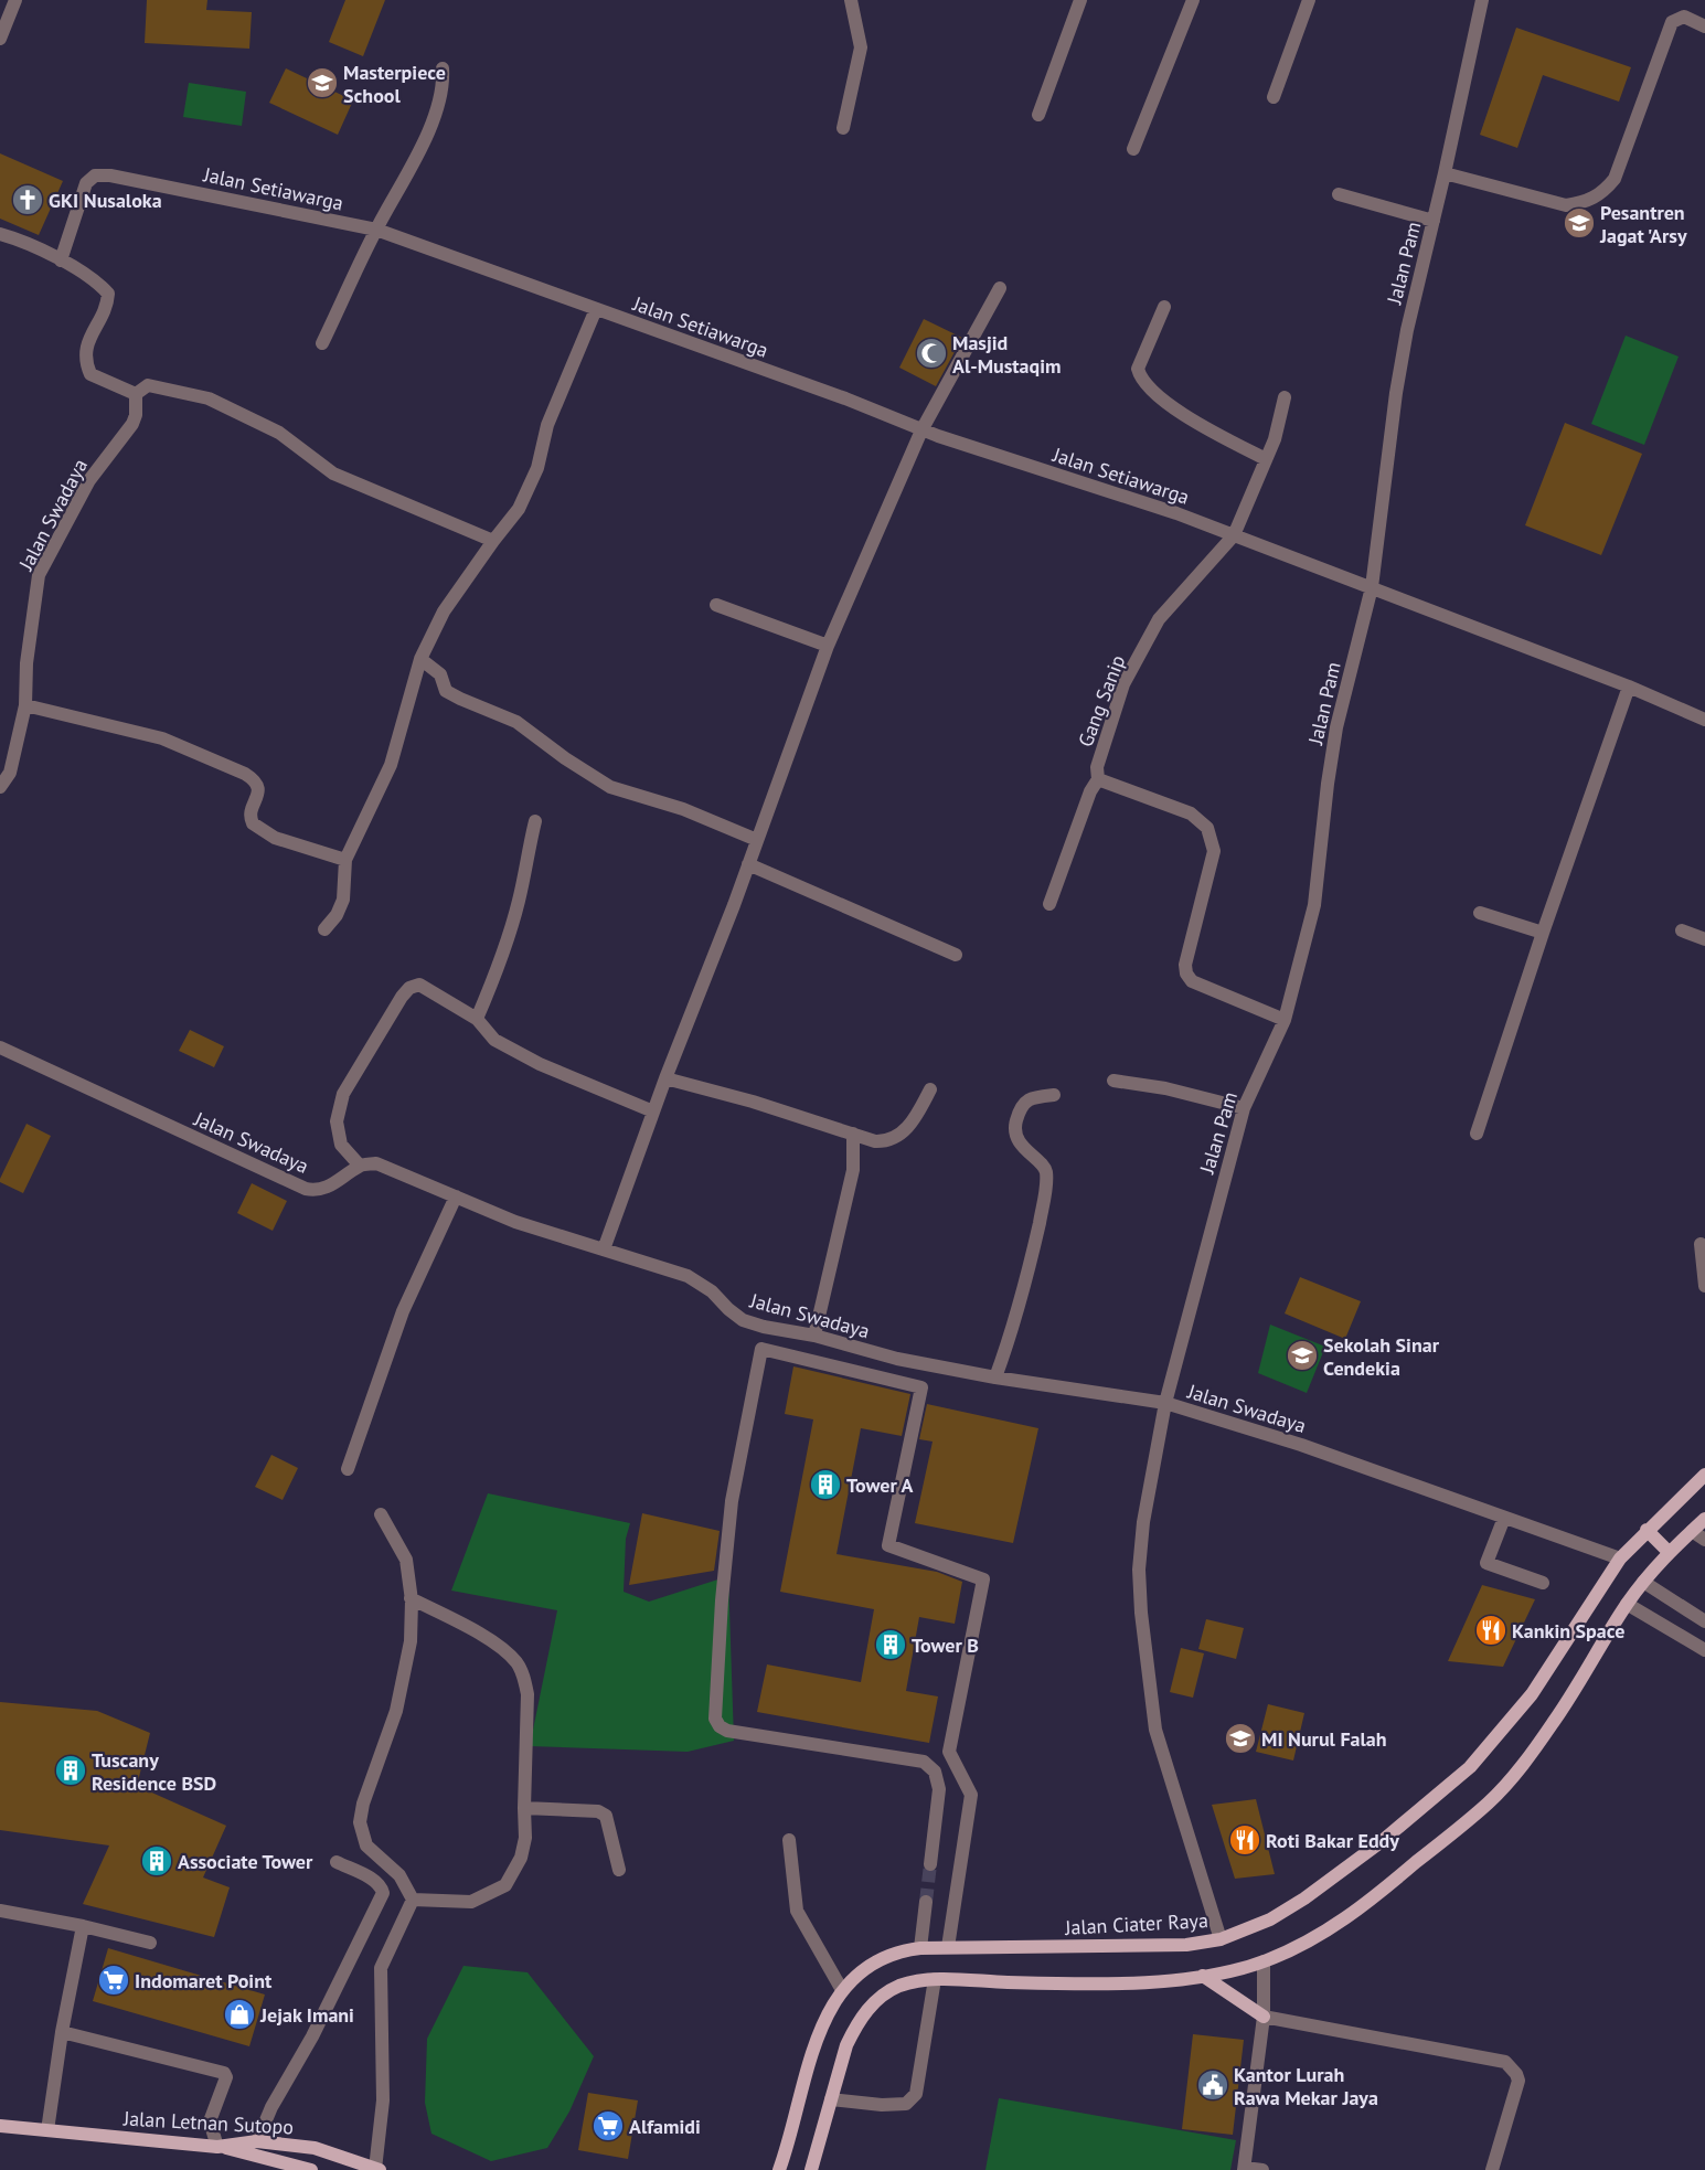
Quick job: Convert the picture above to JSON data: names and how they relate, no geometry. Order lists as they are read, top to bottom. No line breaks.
{"streets":{"main road":["Jalan Ciater Raya","Jalan Letnan Sutopo"],"street":["Jalan Setiawarga","Jalan Pam","Jalan Swadaya","Gang Sanip"]},"crossings":[["Jalan Setiawarga","Jalan Pam"],["Jalan Setiawarga","Gang Sanip"],["Jalan Pam","Jalan Swadaya"],["Jalan Pam","Jalan Ciater Raya"],["Jalan Swadaya","Jalan Ciater Raya"]],"places":{"school or university":["Masterpiece School","Pesantren Jagat 'Arsy","Sekolah Sinar Cendekia","MI Nurul Falah"],"church":["GKI Nusaloka"],"mosque":["Masjid Al-Mustaqim"],"building":["Tower A","Tower B","Tuscany Residence BSD","Associate Tower"],"restaurant":["Kankin Space","Roti Bakar Eddy"],"supermarket":["Indomaret Point","Alfamidi"],"shop":["Jejak Imani"],"public building":["Kantor Lurah Rawa Mekar Jaya"]}}
